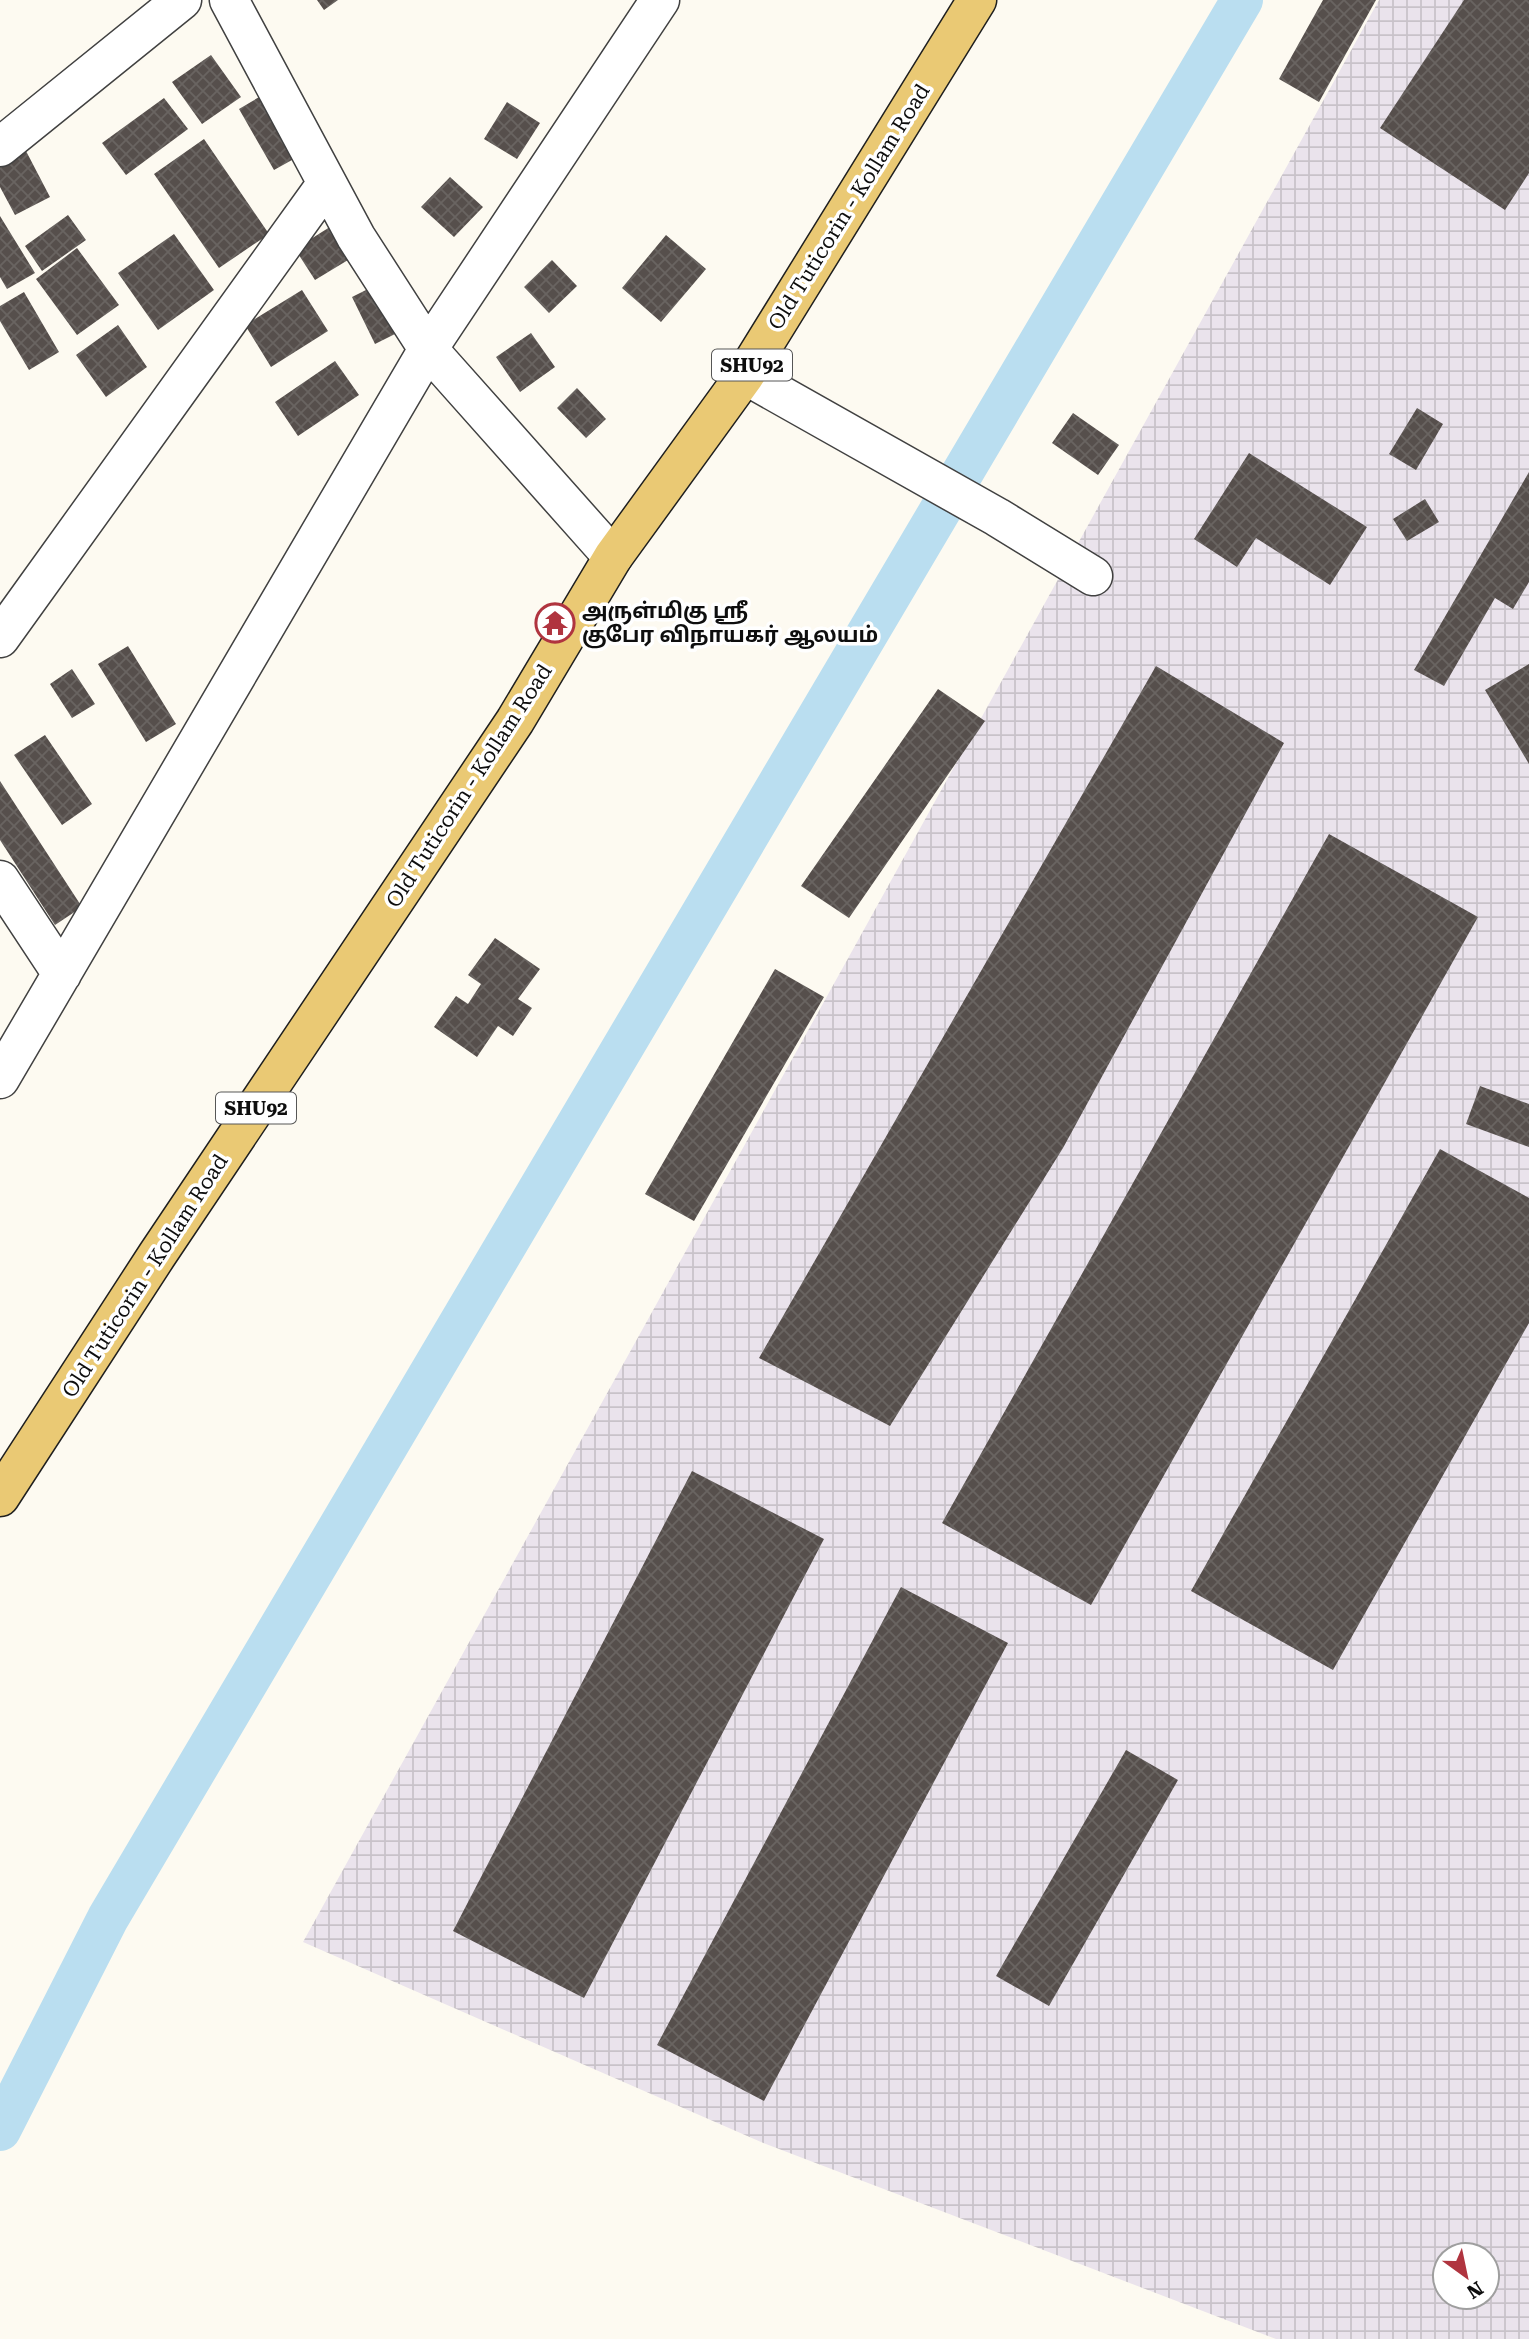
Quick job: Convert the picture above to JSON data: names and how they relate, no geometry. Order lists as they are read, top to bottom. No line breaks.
{"streets":{"main road":["Old Tuticorin - Kollam Road","SHU92"]},"places":{"temple":["அருள்மிகு ஶ்ரீ குபேர விநாயகர் ஆலயம்"]},"north":"bottom right"}
